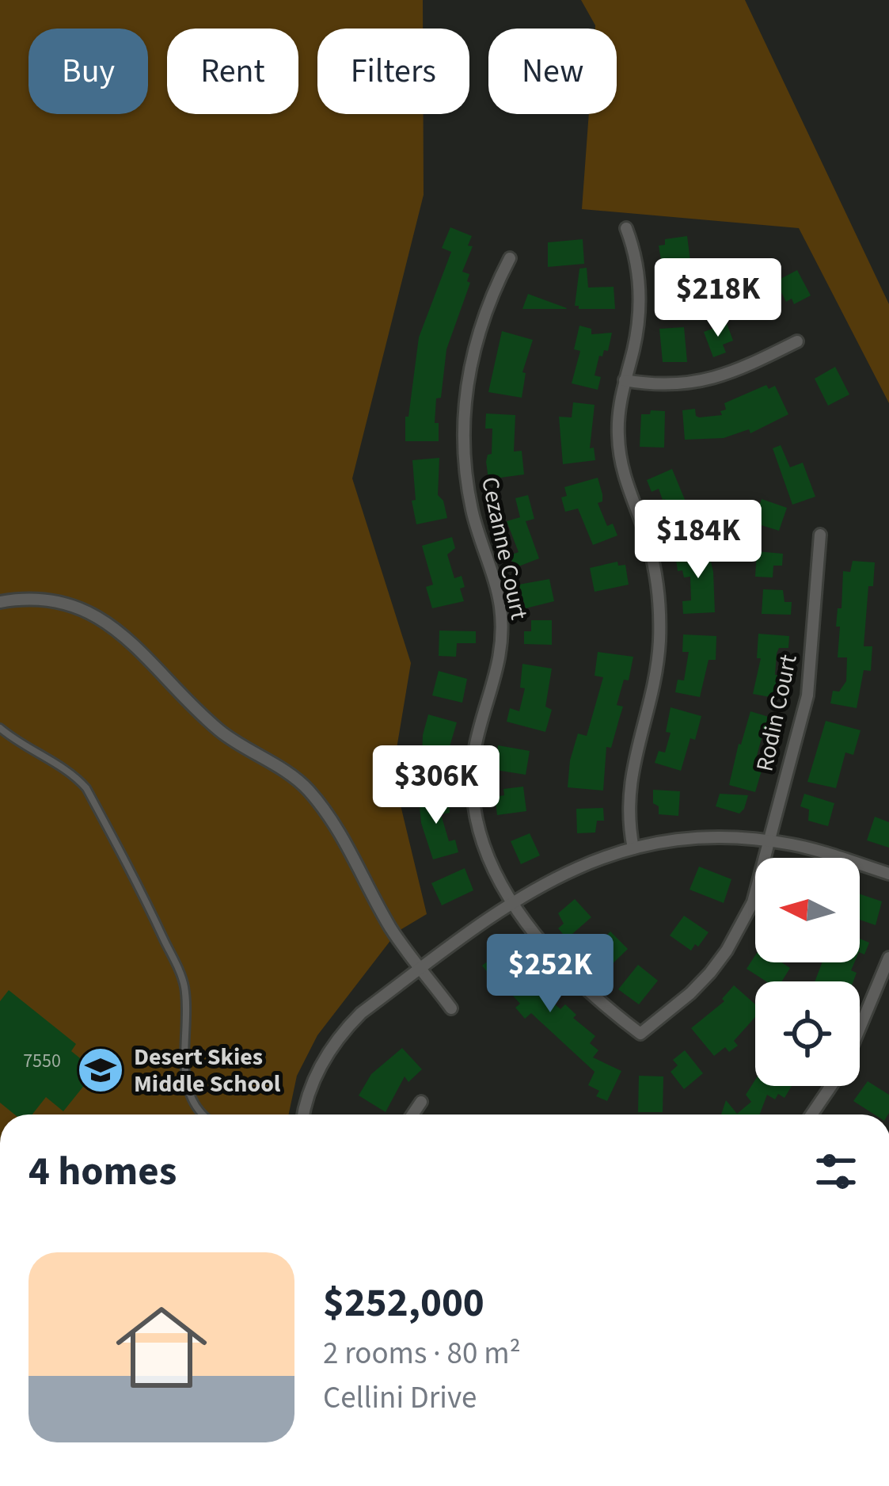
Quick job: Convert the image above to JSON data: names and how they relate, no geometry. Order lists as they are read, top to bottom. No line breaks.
{"streets":{"street":["Cezanne Court","Rodin Court"]},"crossings":[["Cezanne Court","Rodin Court"]],"places":{"school or university":["Desert Skies Middle School"]},"house_numbers":["7550"],"north":"left","page":{"chip":["Buy","Rent","Filters","New"],"price":["$218K","$184K","$306K","$252K"],"heading":"4 homes","list":[{"name":"$252,000","note":"2 rooms · 80 m² · Cellini Drive"}]}}
